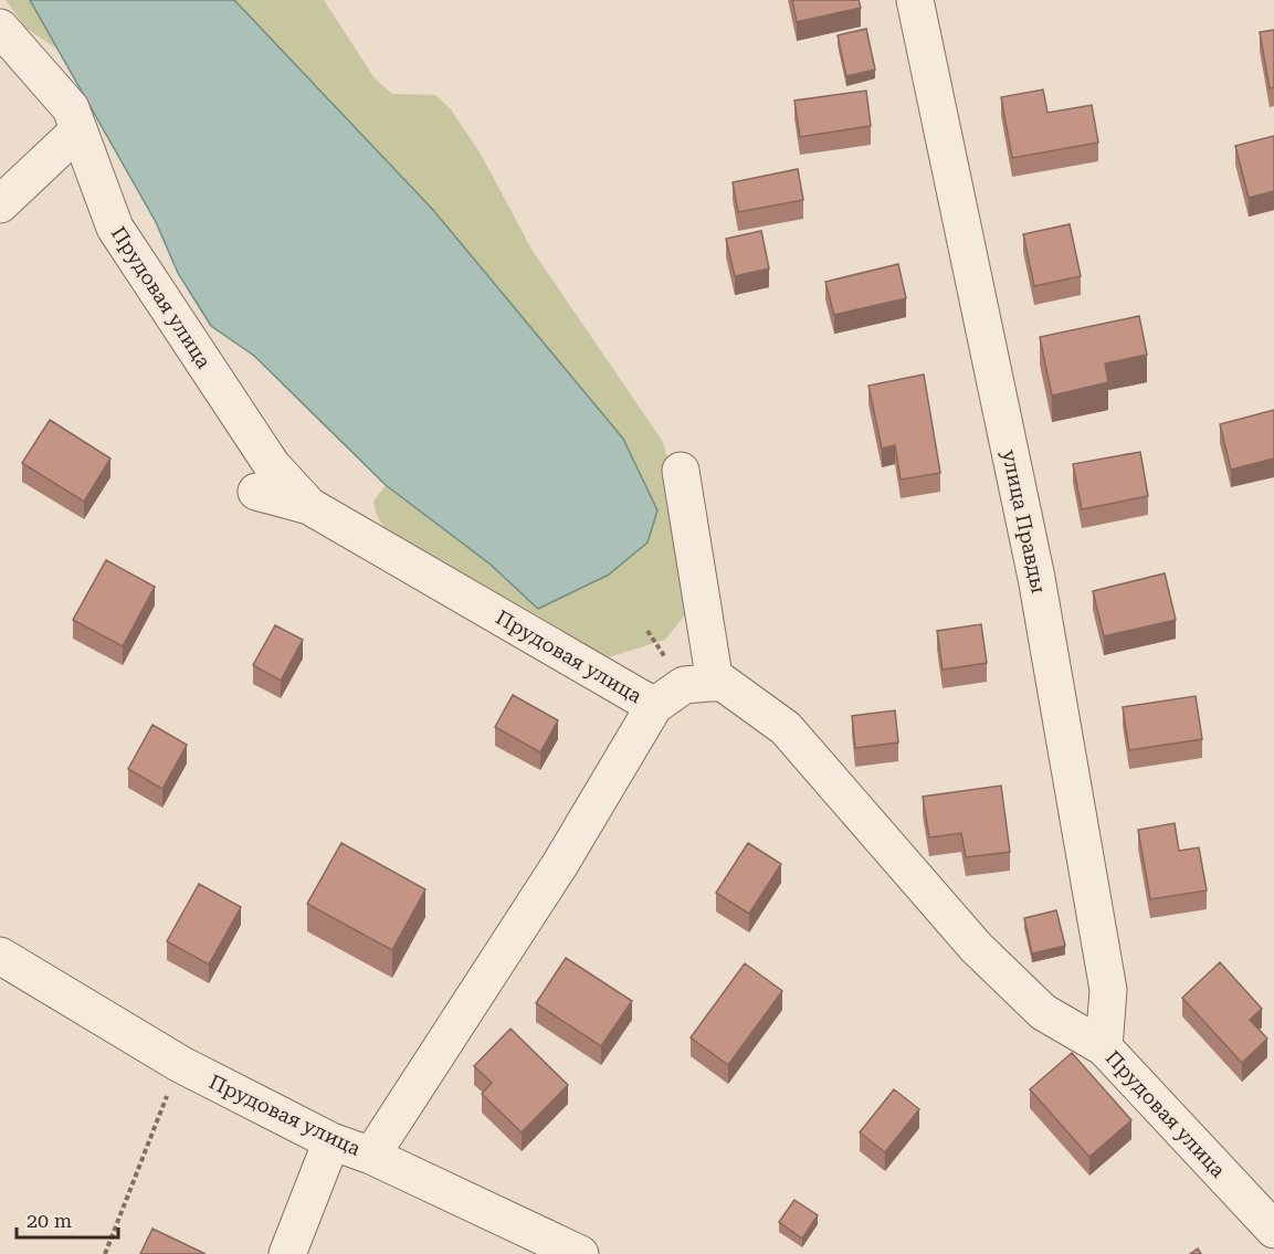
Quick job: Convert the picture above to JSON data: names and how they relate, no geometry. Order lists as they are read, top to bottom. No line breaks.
{"streets":{"street":["Прудовая улица","улица Правды"]},"crossings":[["Прудовая улица","улица Правды"]],"scale_bar":"20 m"}
